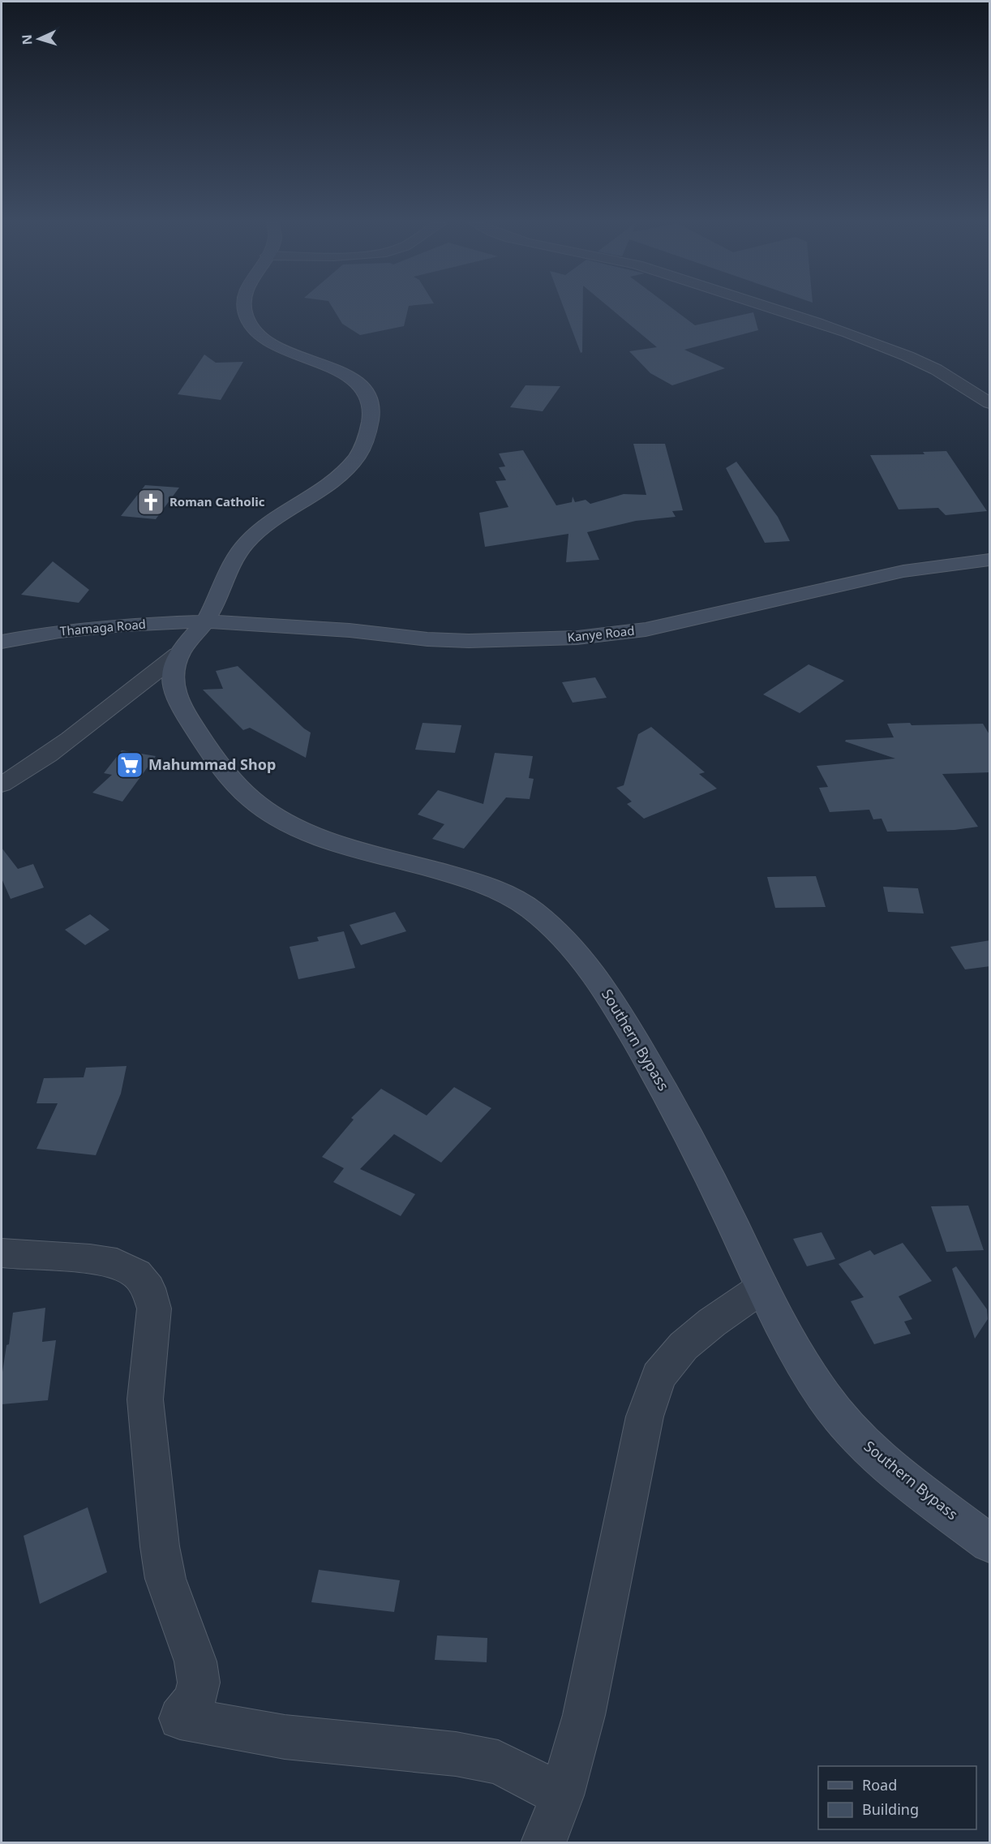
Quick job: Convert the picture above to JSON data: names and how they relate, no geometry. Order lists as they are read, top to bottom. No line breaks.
{"streets":{"street":["Thamaga Road","Kanye Road","Southern Bypass"]},"crossings":[["Thamaga Road","Kanye Road"],["Thamaga Road","Southern Bypass"],["Kanye Road","Southern Bypass"]],"places":{"church":["Roman Catholic"],"supermarket":["Mahummad Shop"]},"legend":["Road","Building"],"north":"left"}
